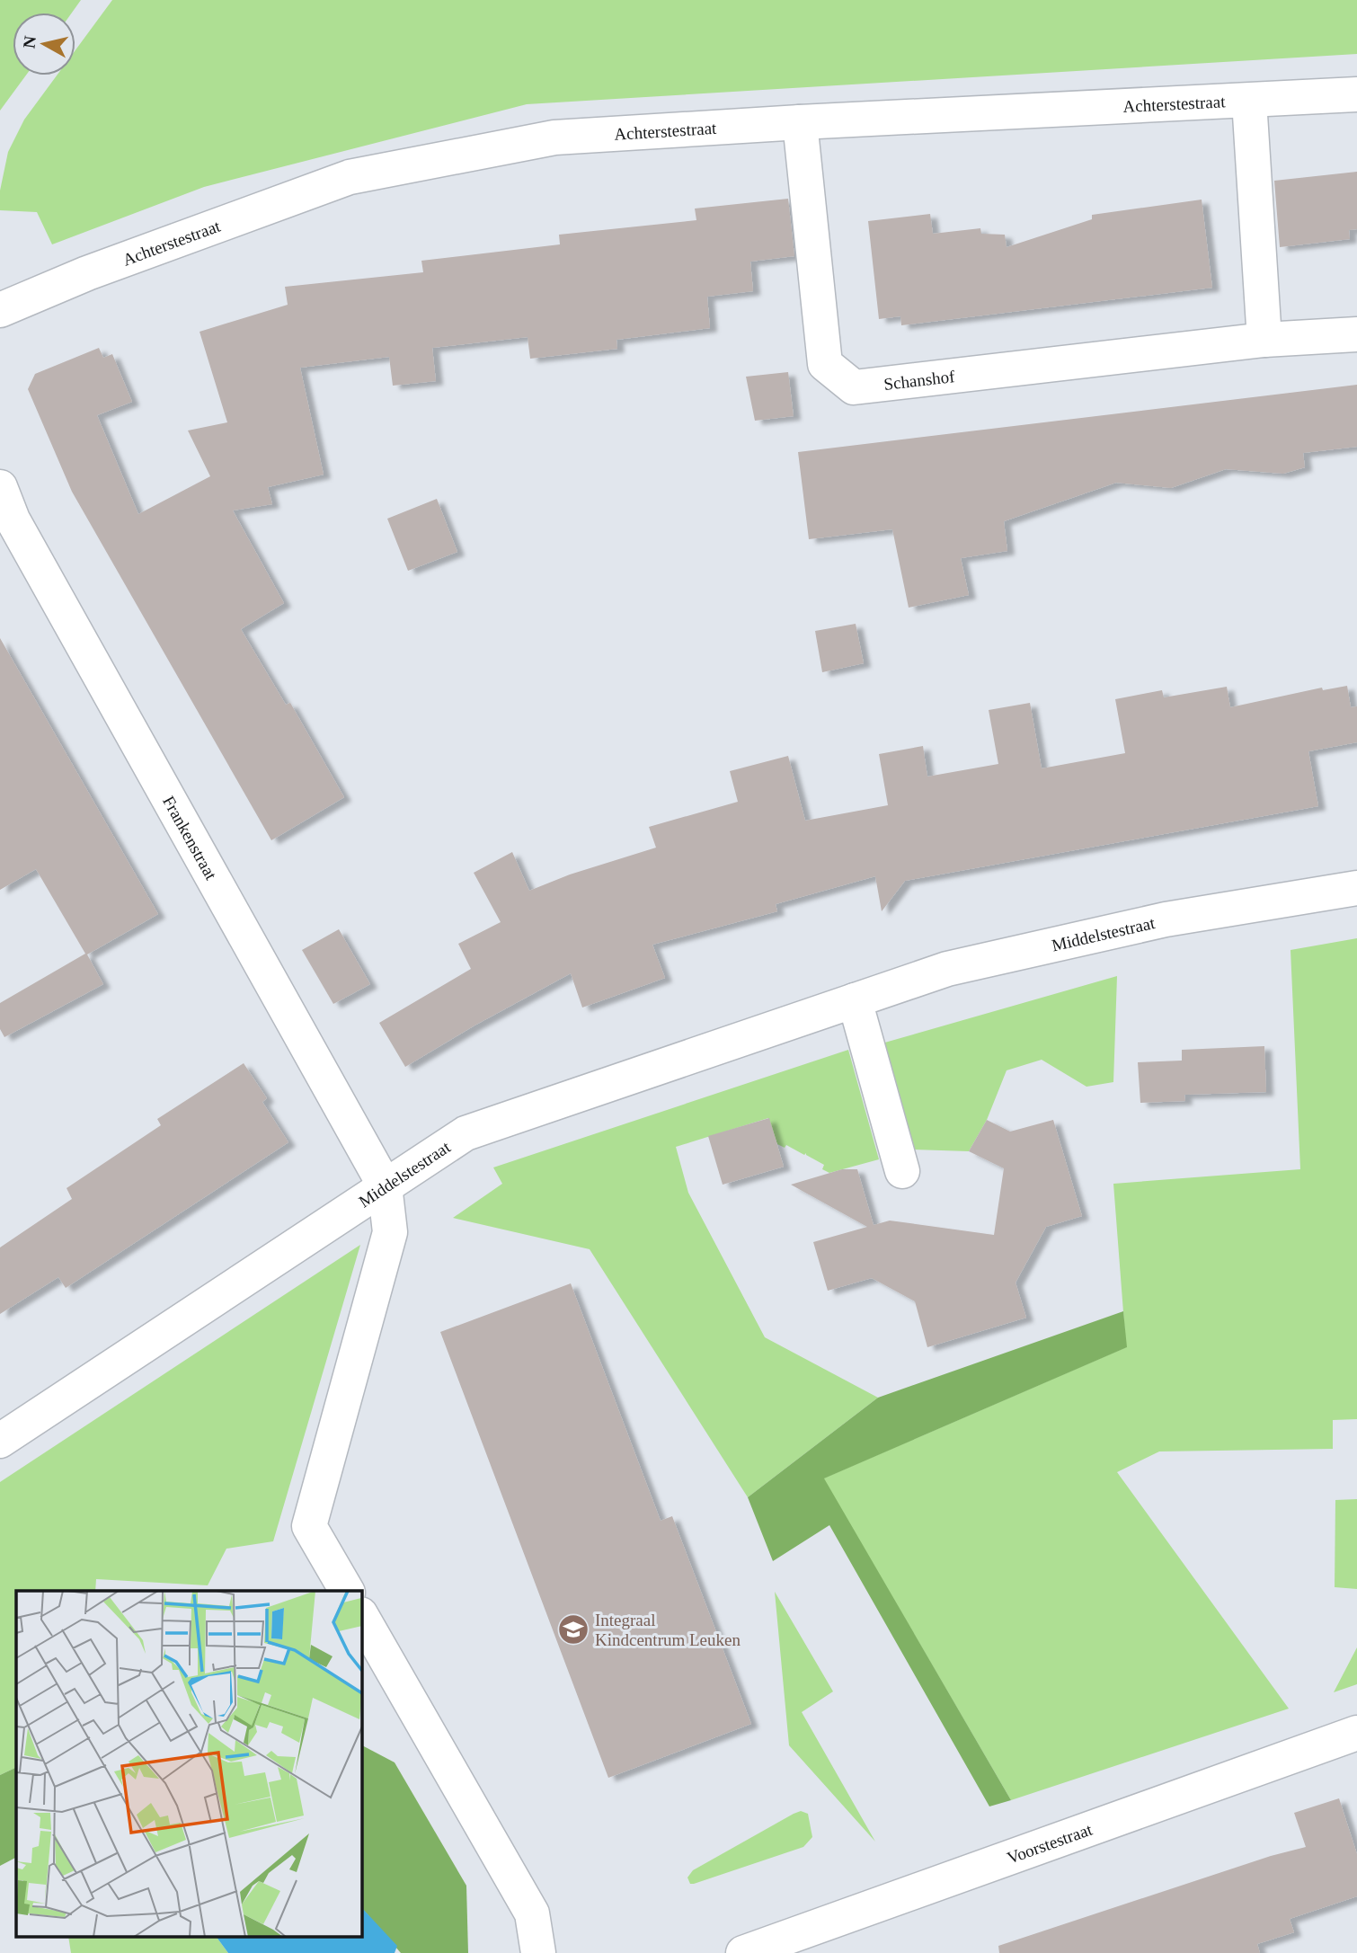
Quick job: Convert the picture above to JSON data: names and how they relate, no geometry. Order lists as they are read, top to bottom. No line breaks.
{"streets":{"street":["Achterstestraat","Schanshof","Frankenstraat","Middelstestraat","Voorstestraat"]},"crossings":[["Achterstestraat","Schanshof"],["Frankenstraat","Middelstestraat"]],"places":{"school or university":["Integraal Kindcentrum Leuken"]},"north":"left"}
